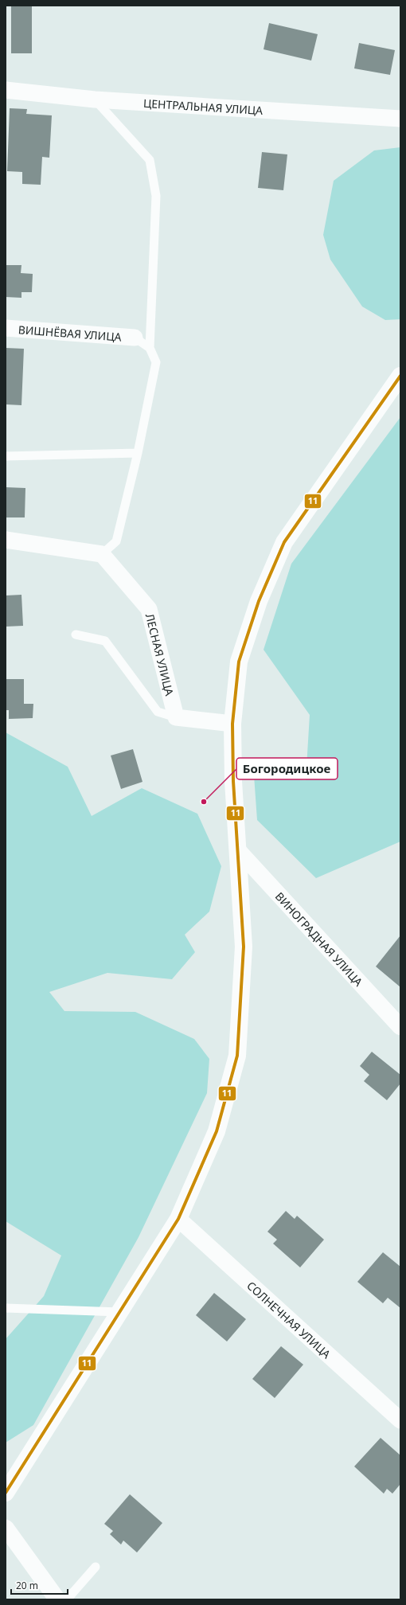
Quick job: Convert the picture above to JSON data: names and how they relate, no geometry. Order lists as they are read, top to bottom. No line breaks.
{"streets":{"street":["ЦЕНТРАЛЬНАЯ УЛИЦА","ВИШНЁВАЯ УЛИЦА","ЛЕСНАЯ УЛИЦА","ВИНОГРАДНАЯ УЛИЦА","СОЛНЕЧНАЯ УЛИЦА"]},"places":["Богородицкое"],"lines":["transit line 11"],"scale_bar":"20 m"}
